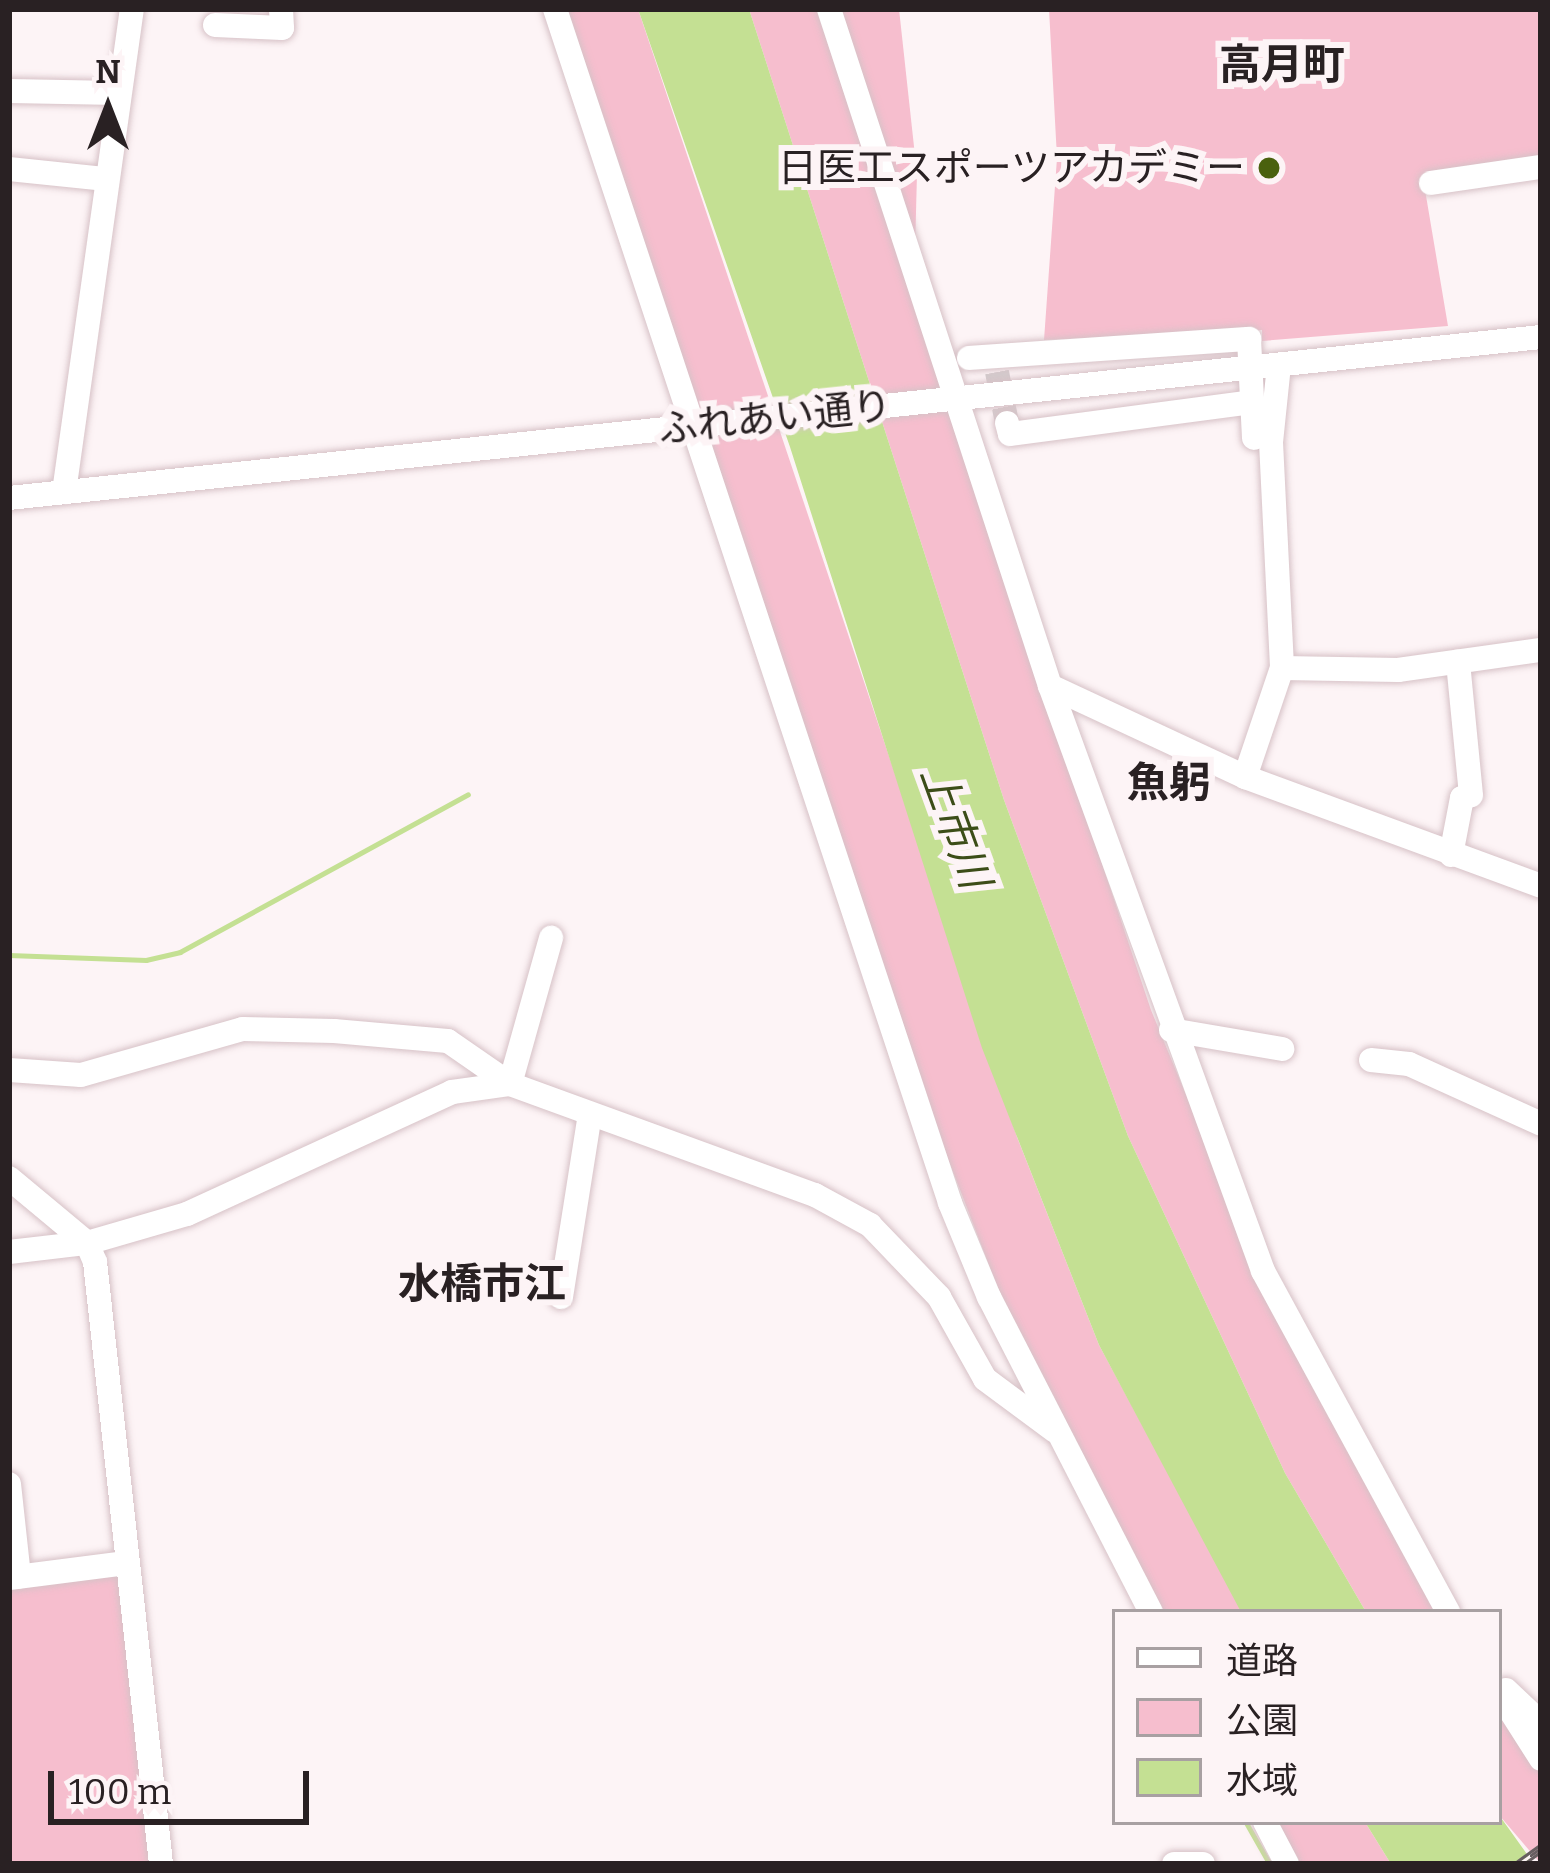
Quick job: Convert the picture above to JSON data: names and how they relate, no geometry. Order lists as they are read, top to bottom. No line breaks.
{"streets":{"street":["ふれあい通り"]},"districts":["高月町","魚躬","水橋市江"],"water":["上市川"],"places":["日医工スポーツアカデミー"],"legend":["道路","公園","水域"],"scale_bar":"100 m","north":"top"}
